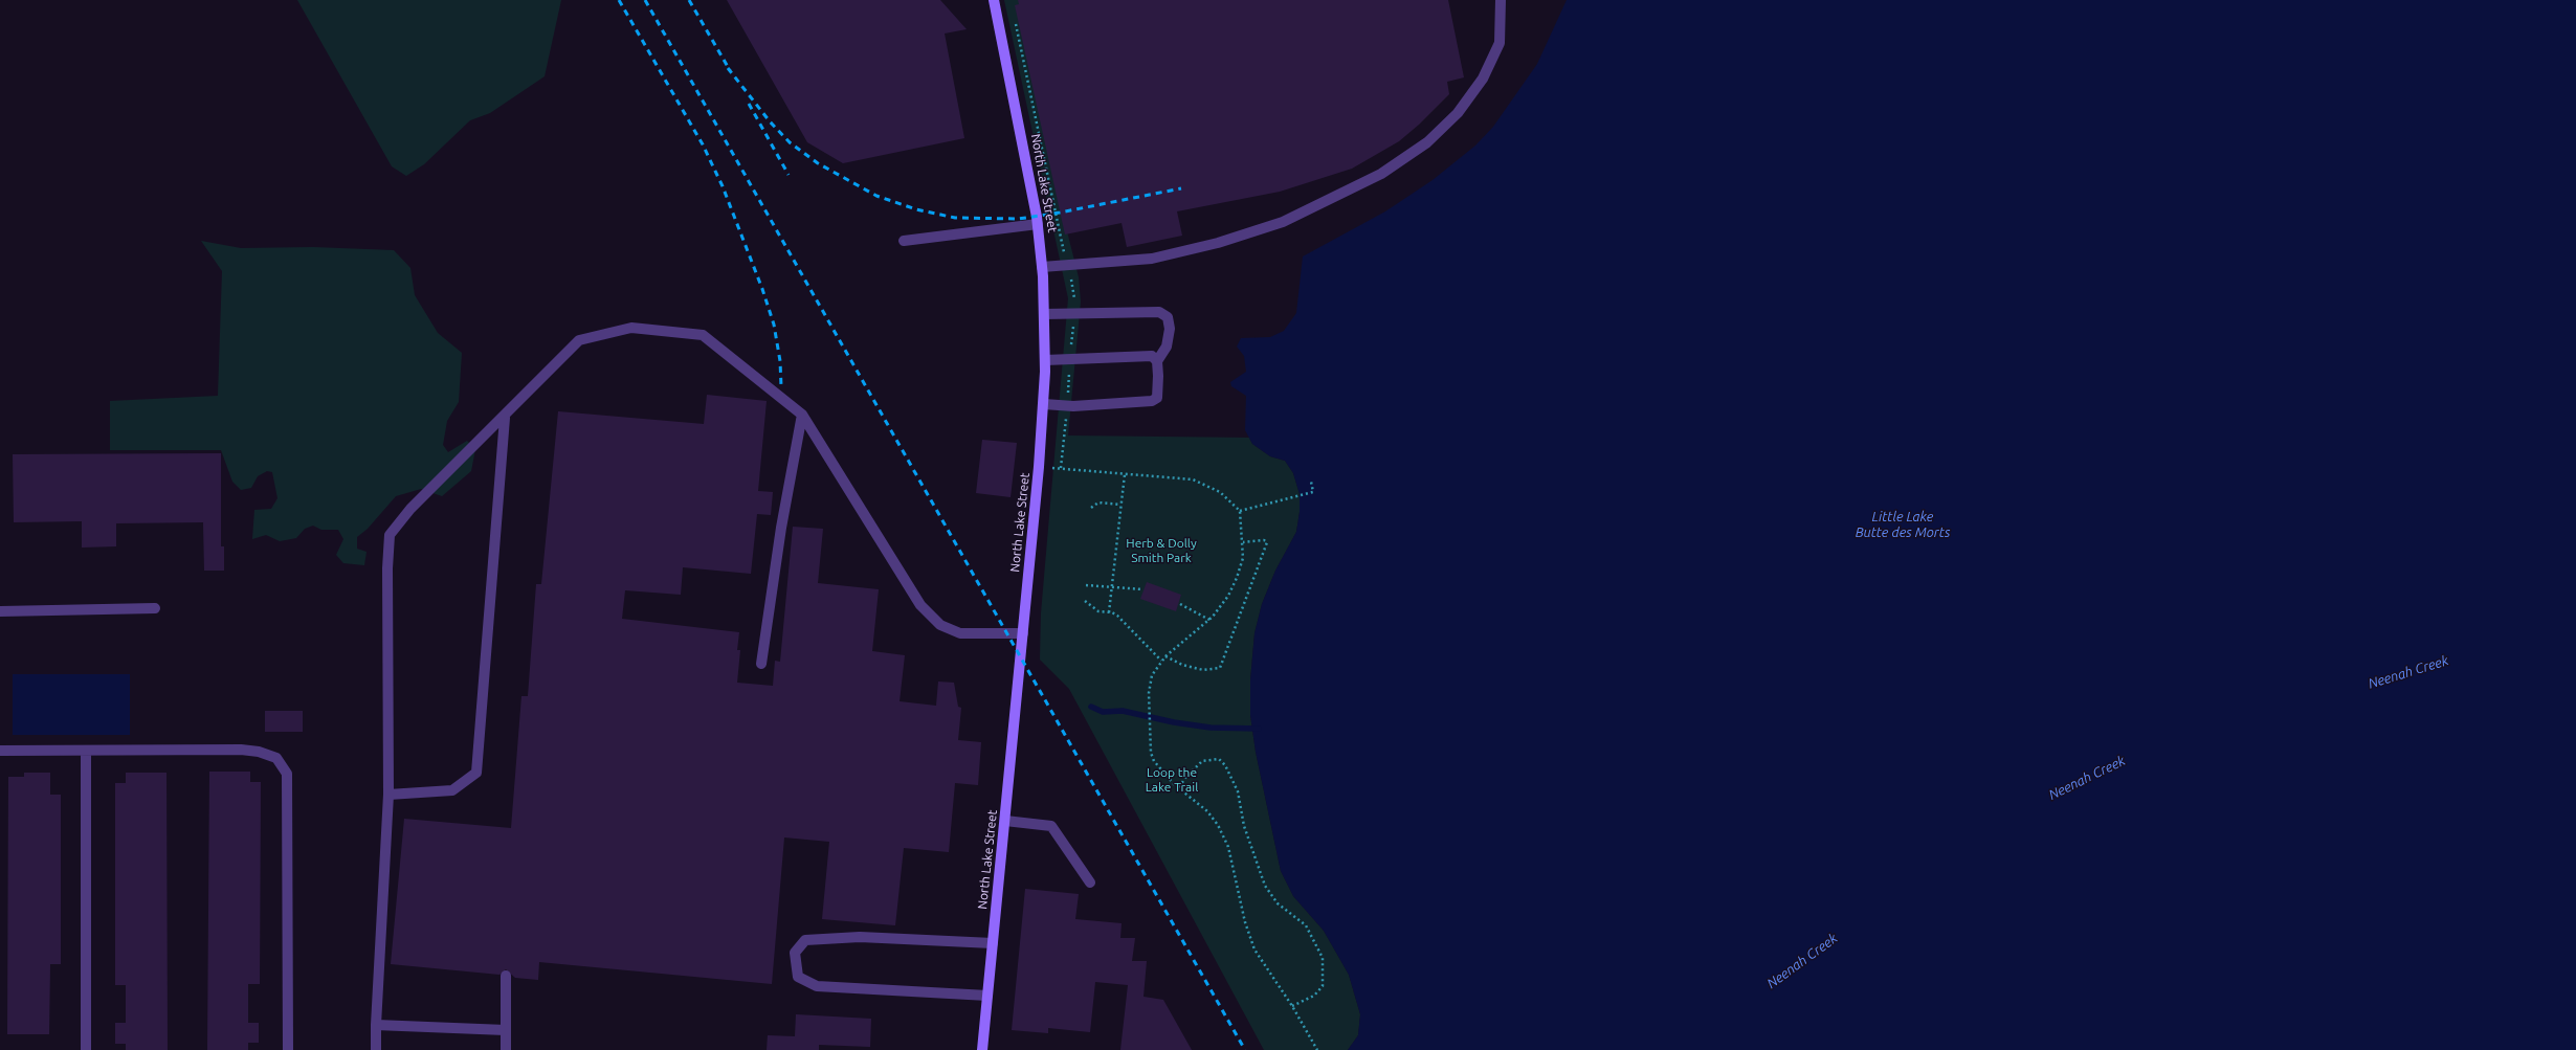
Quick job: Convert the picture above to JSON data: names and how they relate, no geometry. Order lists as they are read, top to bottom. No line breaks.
{"streets":{"main road":["North Lake Street"]},"water":["Little Lake Butte des Morts","Neenah Creek"],"parks":["Herb & Dolly Smith Park","Loop the Lake Trail"]}
